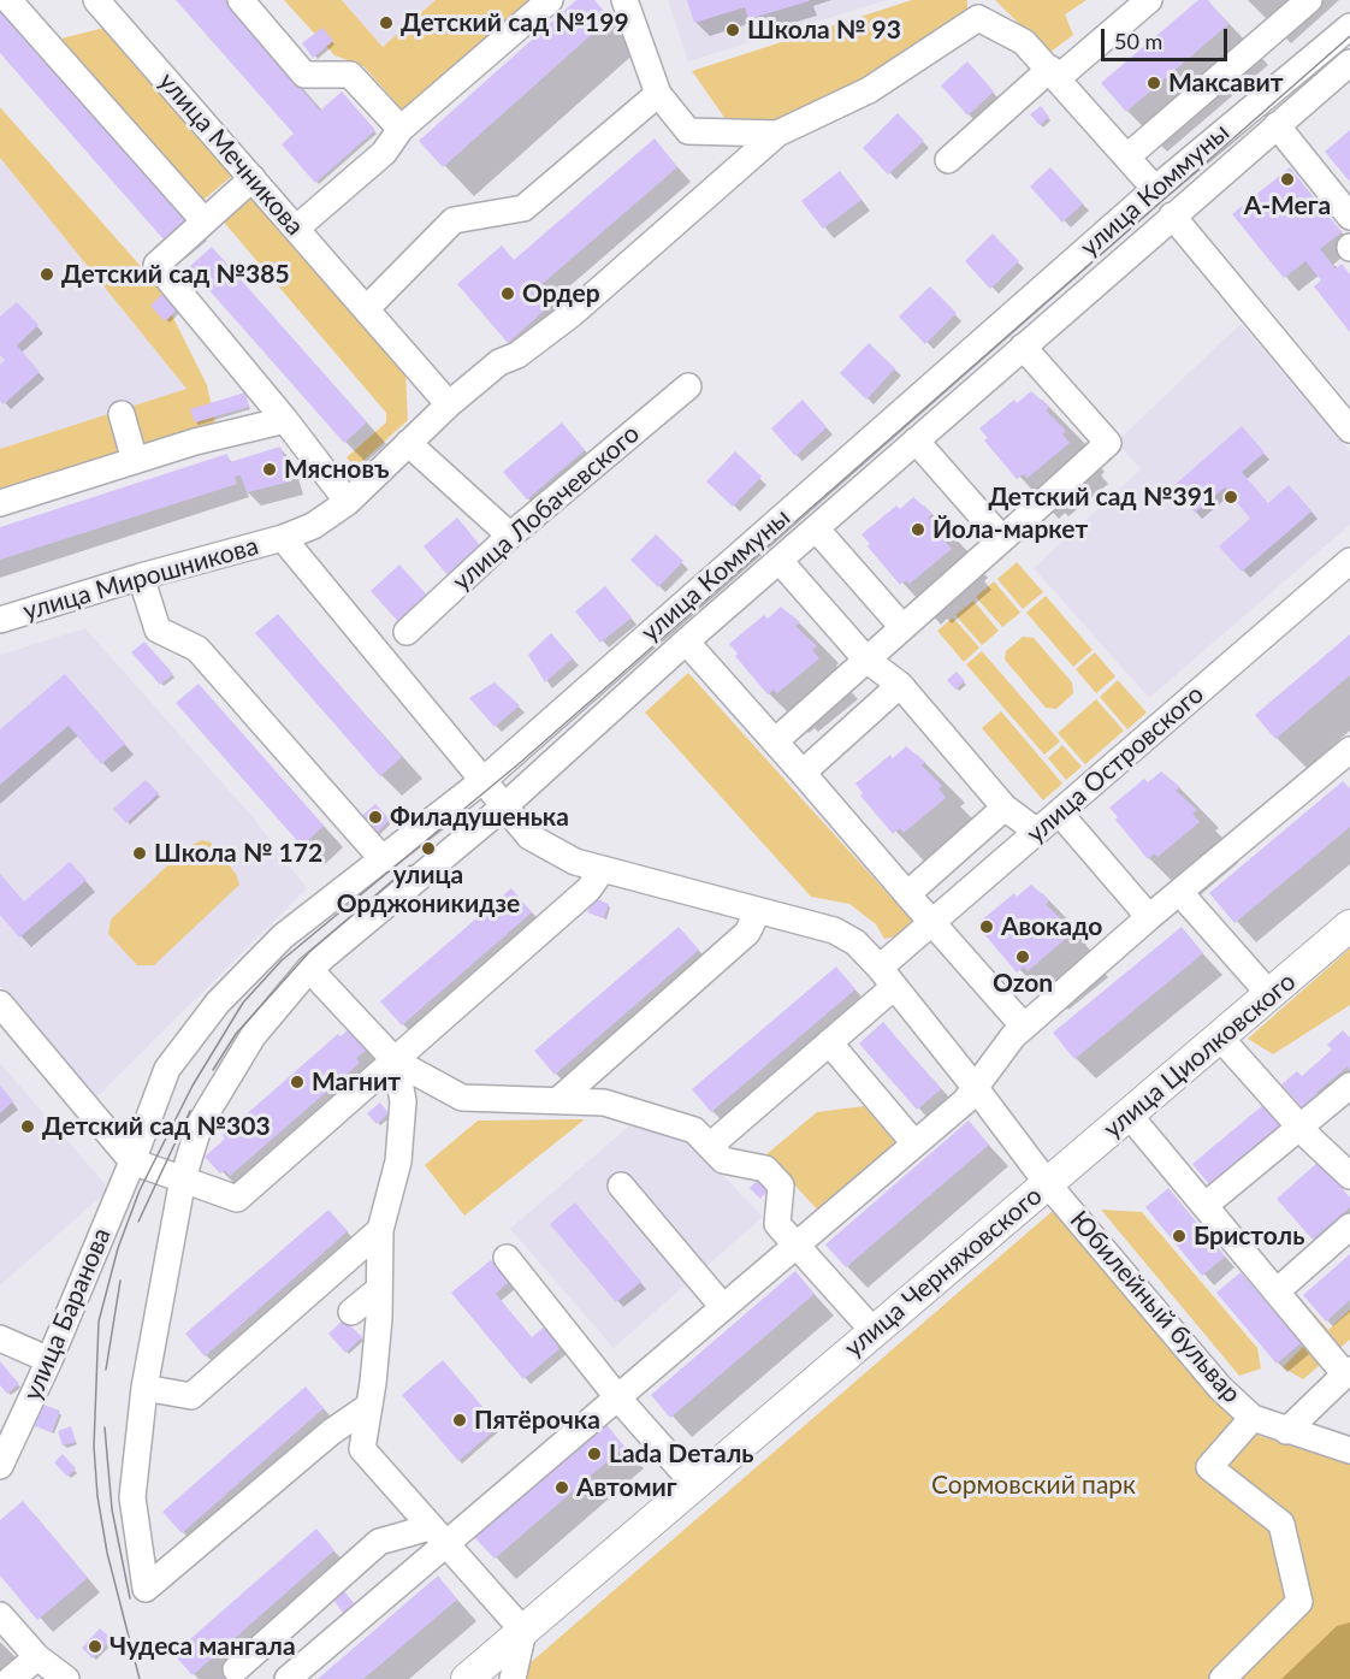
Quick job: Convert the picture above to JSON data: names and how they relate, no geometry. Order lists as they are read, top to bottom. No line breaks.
{"streets":{"main road":["улица Циолковского","улица Черняховского"],"street":["улица Мечникова","улица Коммуны","улица Лобачевского","улица Мирошникова","улица Островского","Юбилейный бульвар","улица Баранова"]},"crossings":[["улица Коммуны","улица Черняховского"],["улица Коммуны","улица Баранова"],["улица Островского","улица Черняховского"],["улица Циолковского","улица Черняховского"],["улица Циолковского","Юбилейный бульвар"],["улица Черняховского","Юбилейный бульвар"]],"parks":["Сормовский парк"],"places":["Детский сад №199","Школа № 93","Максавит","А-Мега","Детский сад №385","Ордер","Мясновъ","Детский сад №391","Йола-маркет","Филадушенька","улица Орджоникидзе","Школа № 172","Авокадо","Ozon","Магнит","Детский сад №303","Бристоль","Пятёрочка","Lada Dеталь","Автомиг","Чудеса мангала"],"scale_bar":"50 m"}
